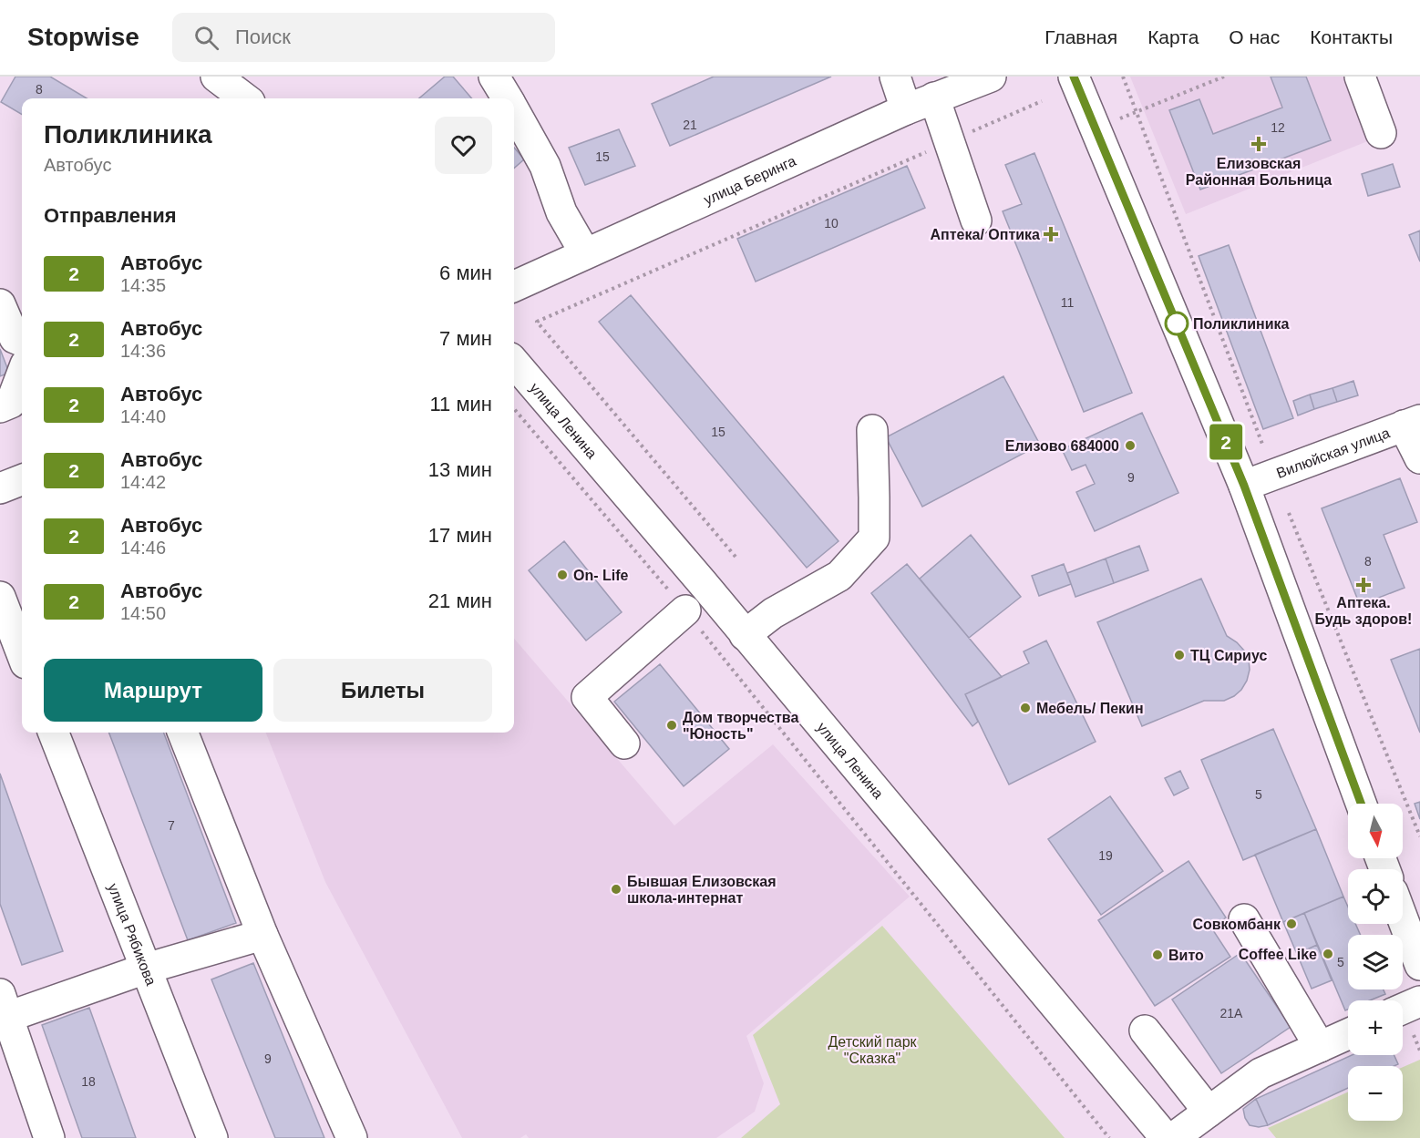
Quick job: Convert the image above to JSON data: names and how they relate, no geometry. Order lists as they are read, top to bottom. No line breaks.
{"streets":{"main road":["улица Беринга","улица Ленина","Вилюйская улица","улица Рябикова"]},"parks":["Детский парк \"Сказка\""],"places":{"health":["Елизовская Районная Больница","Аптека/ Оптика","Аптека. Будь здоров!"],"other":["Поликлиника","Елизово 684000","On- Life","ТЦ Сириус","Мебель/ Пекин","Дом творчества \"Юность\"","Бывшая Елизовская школа-интернат","Совкомбанк","Coffee Like","Вито"]},"lines":["bus line 2"],"house_numbers":["8","21","12","15","10","11","15","9","8","5","7","19","5","21А","9","18"],"north":"bottom","page":{"header":"Stopwise","search":"Поиск","nav":["Главная","Карта","О нас","Контакты"],"on_map":"2","heading":[["Поликлиника","Автобус"],"Отправления"],"list":[{"mark":"2","name":"Автобус","note":"14:35","value":"6 мин"},{"mark":"2","name":"Автобус","note":"14:36","value":"7 мин"},{"mark":"2","name":"Автобус","note":"14:40","value":"11 мин"},{"mark":"2","name":"Автобус","note":"14:42","value":"13 мин"},{"mark":"2","name":"Автобус","note":"14:46","value":"17 мин"},{"mark":"2","name":"Автобус","note":"14:50","value":"21 мин"}],"buttons":["Маршрут","Билеты"],"map_buttons":["+","−"]}}
